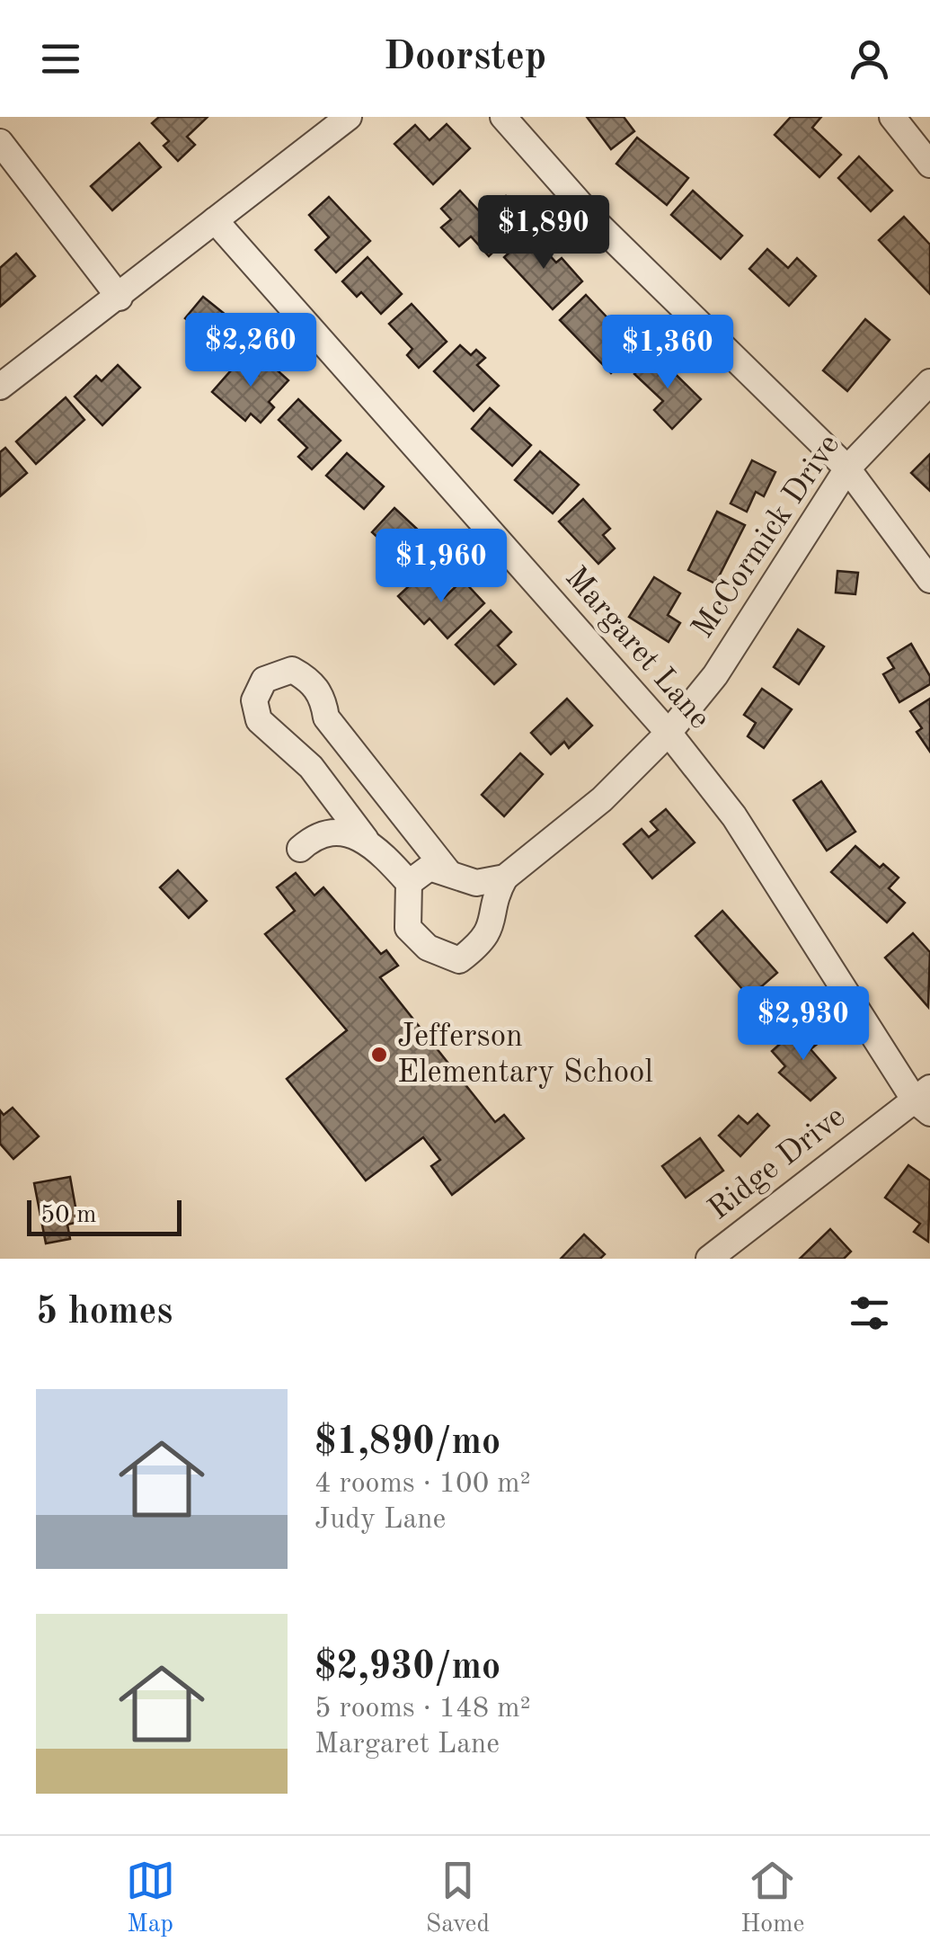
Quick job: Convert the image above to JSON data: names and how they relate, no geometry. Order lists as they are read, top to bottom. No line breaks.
{"streets":{"street":["McCormick Drive","Margaret Lane","Ridge Drive"]},"crossings":[["McCormick Drive","Margaret Lane"],["Margaret Lane","Ridge Drive"]],"places":["Jefferson Elementary School"],"scale_bar":"50 m","page":{"header":"Doorstep","price":["$1,890","$2,260","$1,360","$1,960","$2,930"],"scale":"50 m","heading":"5 homes","list":[{"name":"$1,890/mo","note":"4 rooms · 100 m² · Judy Lane"},{"name":"$2,930/mo","note":"5 rooms · 148 m² · Margaret Lane"}],"tabs":["Map","Saved","Home"]}}
